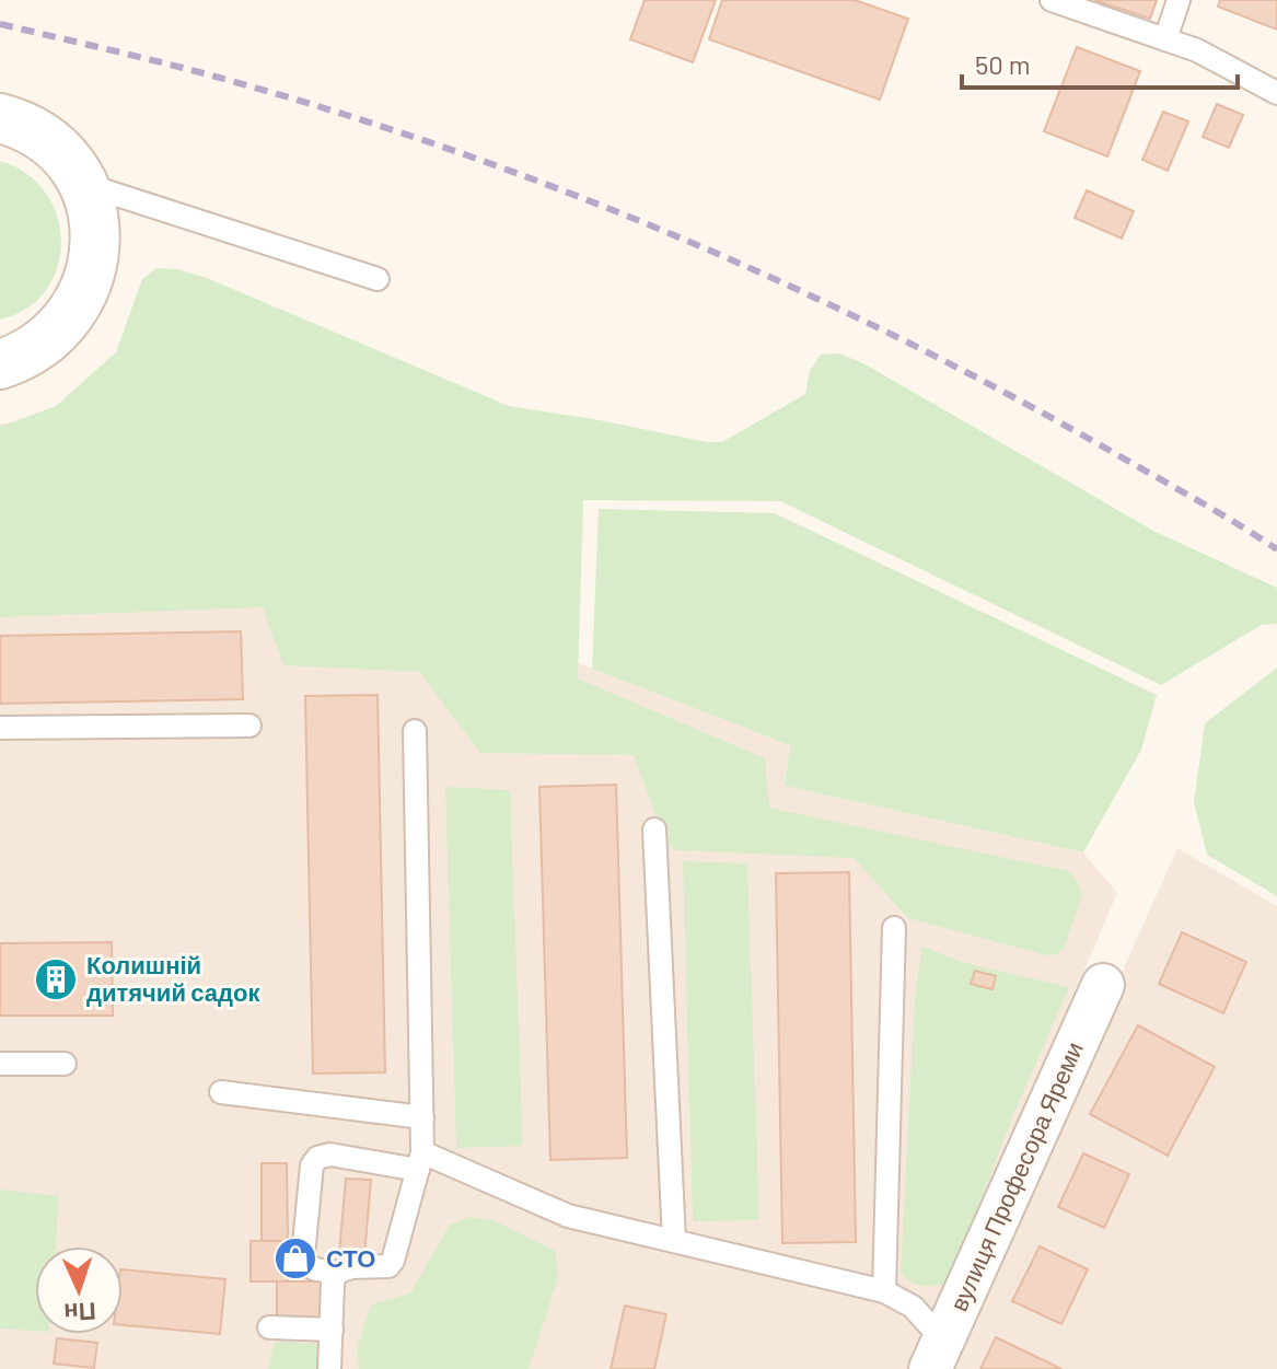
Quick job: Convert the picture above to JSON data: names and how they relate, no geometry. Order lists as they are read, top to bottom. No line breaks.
{"streets":{"street":["вулиця Професора Яреми"]},"places":{"building":["Колишній дитячий садок"],"shop":["СТО"]},"scale_bar":"50 m","north":"bottom"}
